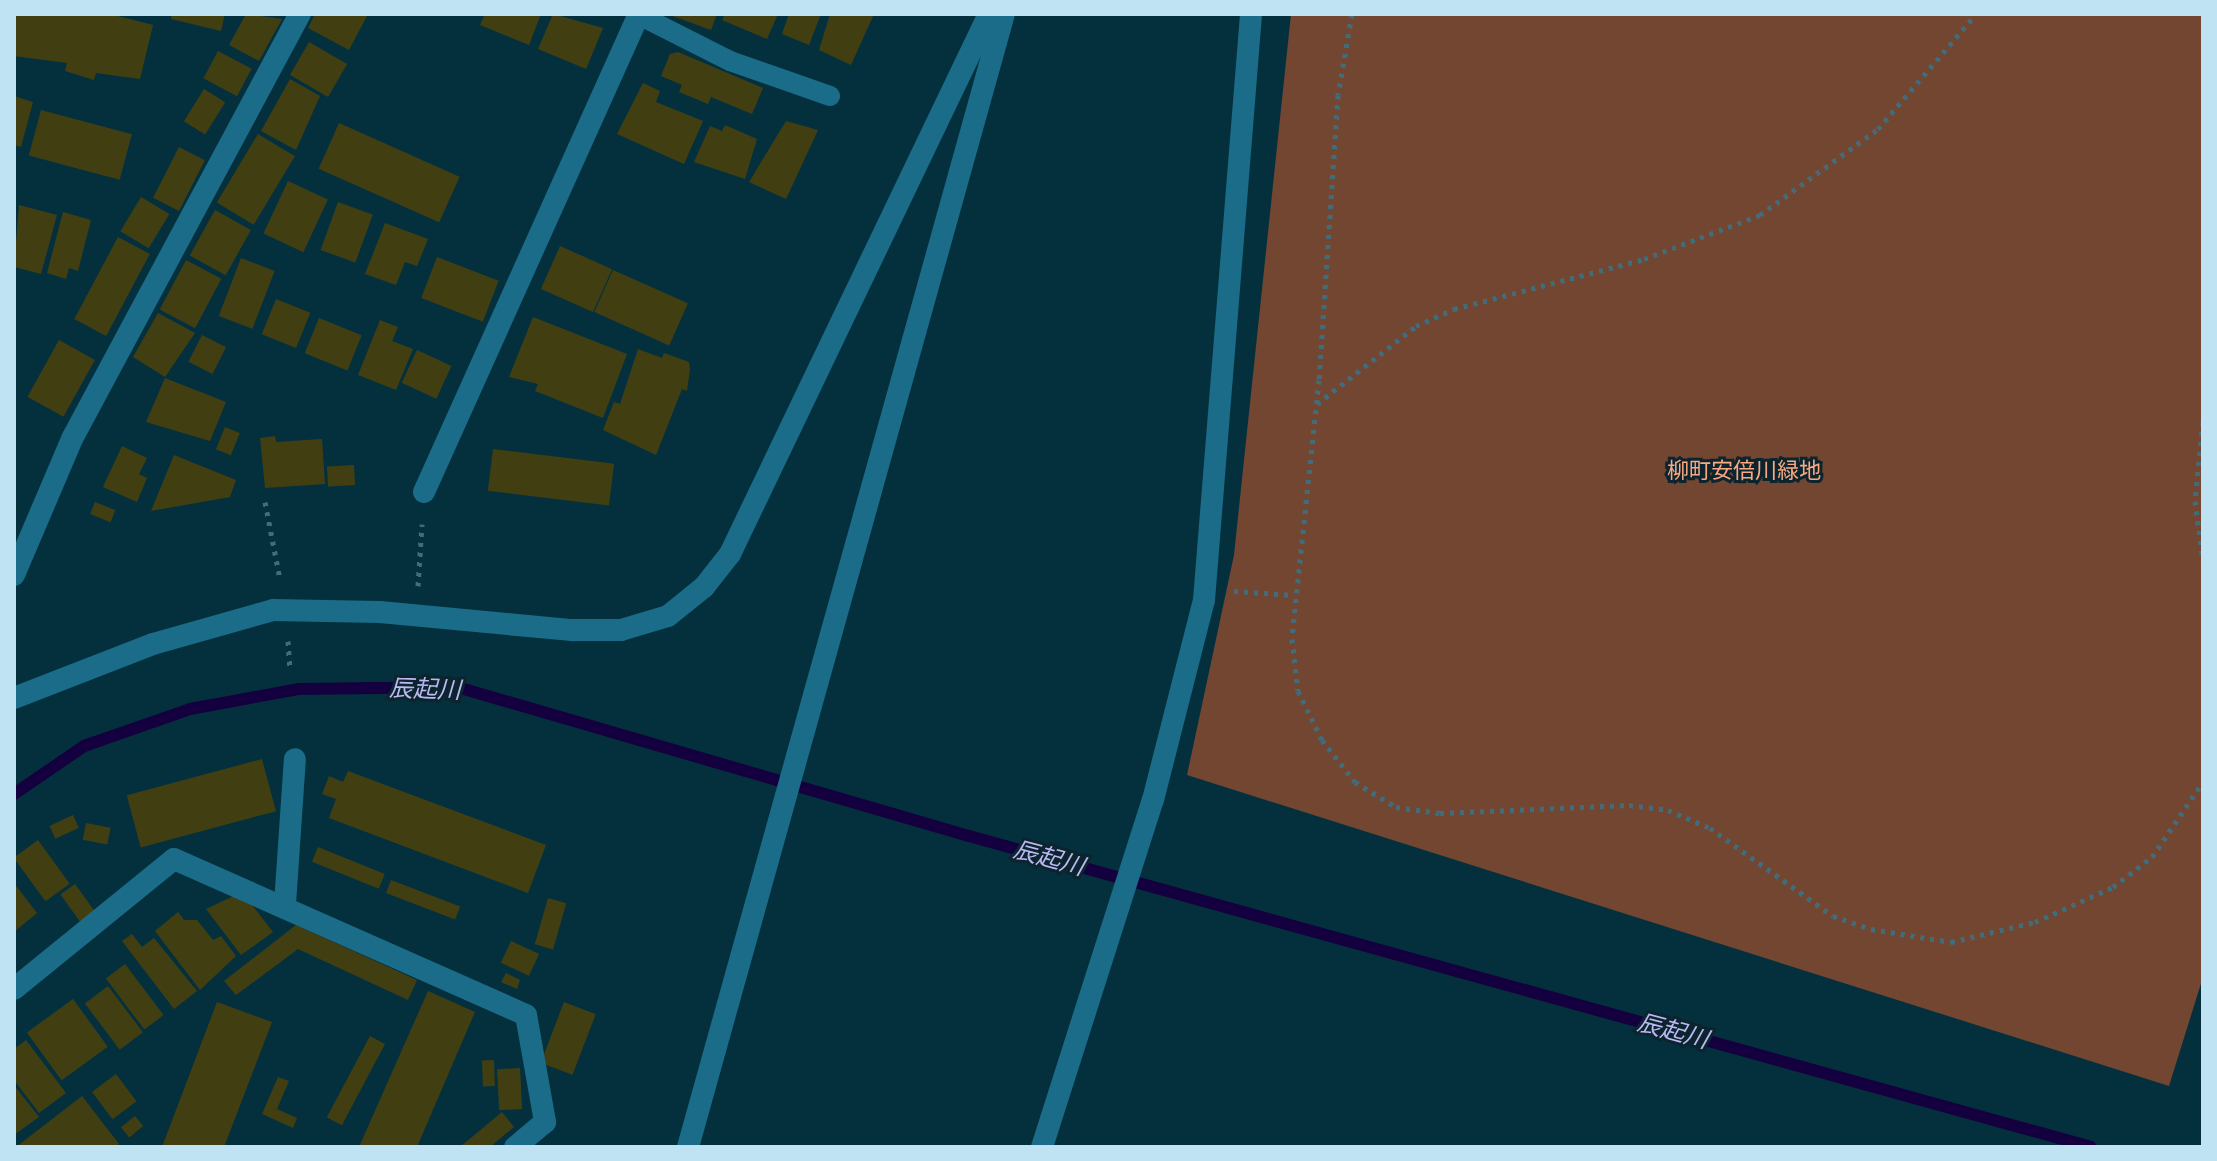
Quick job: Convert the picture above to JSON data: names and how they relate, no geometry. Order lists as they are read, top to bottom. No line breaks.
{"water":["辰起川"],"parks":["柳町安倍川緑地"]}
